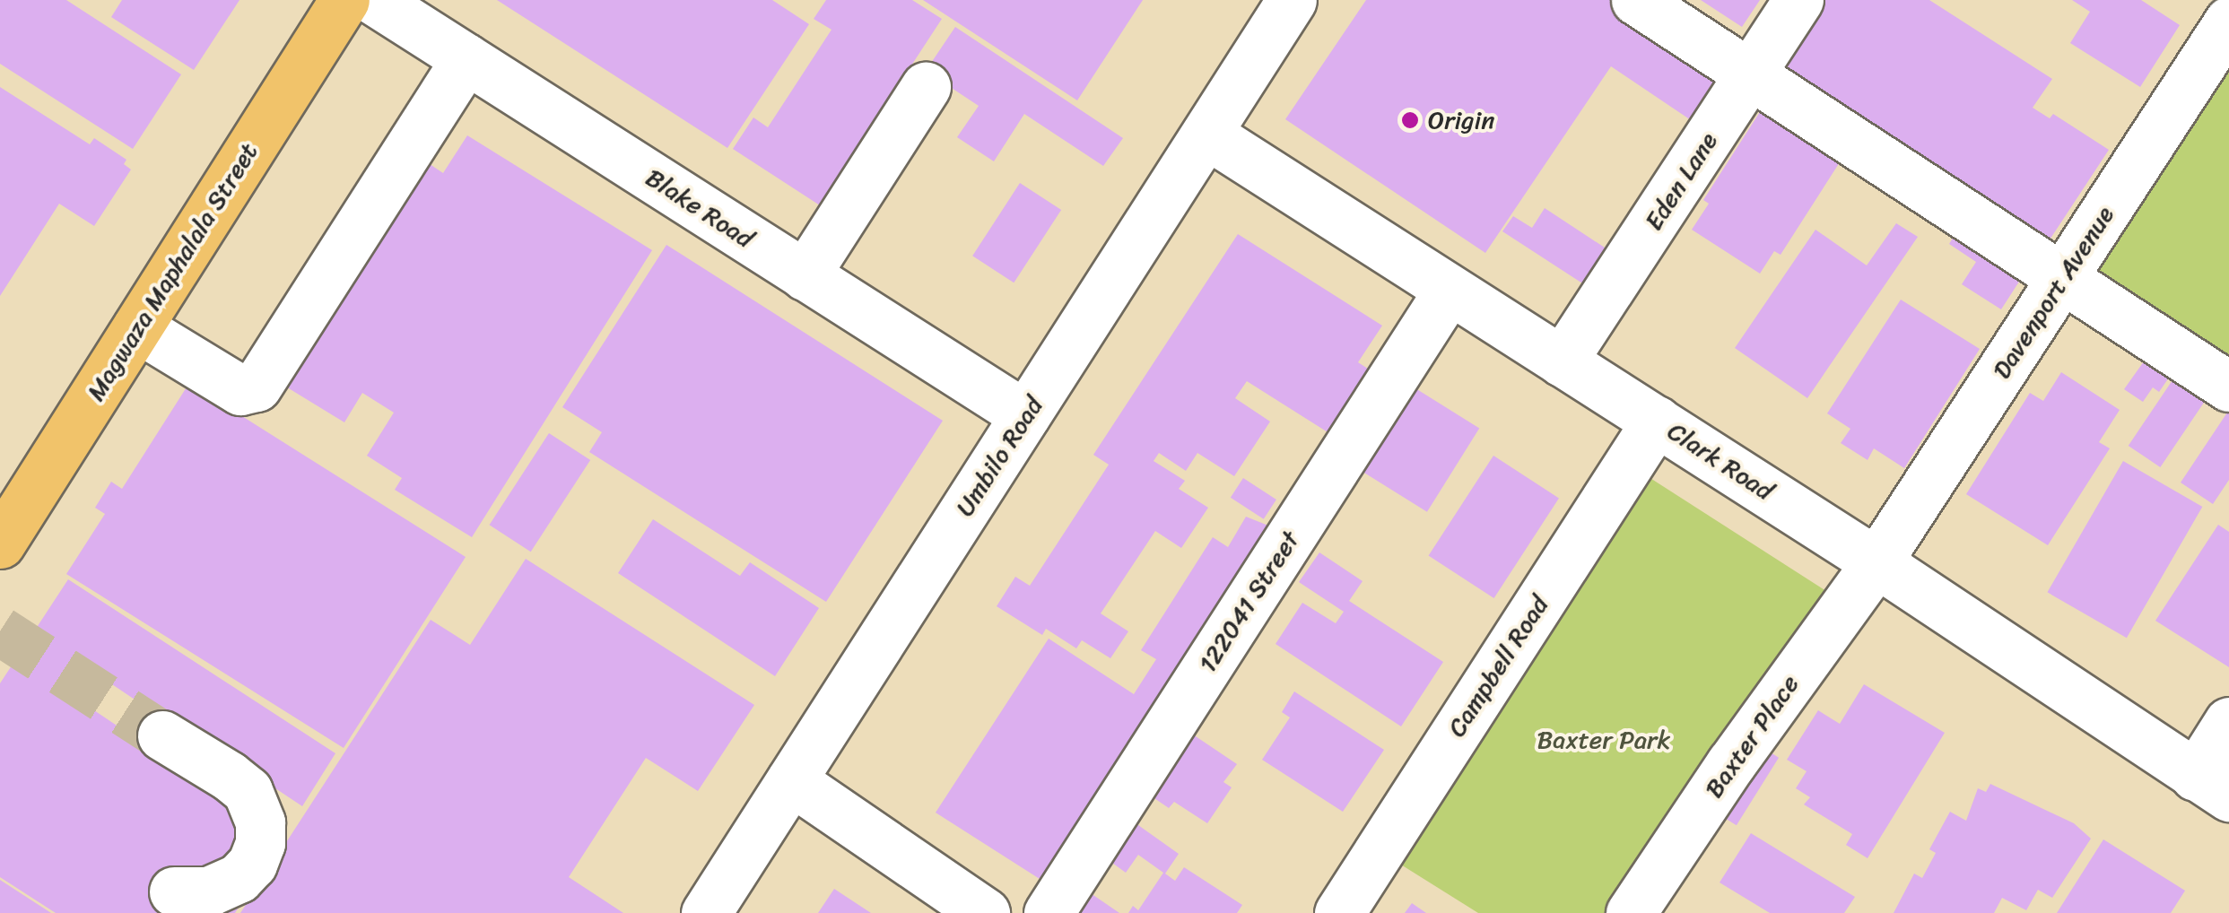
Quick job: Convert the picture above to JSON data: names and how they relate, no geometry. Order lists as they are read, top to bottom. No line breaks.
{"streets":{"main road":["Magwaza Maphalala Street"],"street":["Eden Lane","Blake Road","Davenport Avenue","Umbilo Road","Clark Road","122041 Street","Campbell Road","Baxter Place"]},"crossings":[["Eden Lane","Clark Road"],["Blake Road","Umbilo Road"],["Davenport Avenue","Clark Road"],["Davenport Avenue","Baxter Place"],["Umbilo Road","Clark Road"],["Clark Road","122041 Street"],["Clark Road","Campbell Road"],["Clark Road","Baxter Place"]],"parks":["Baxter Park"],"places":["Origin"]}
